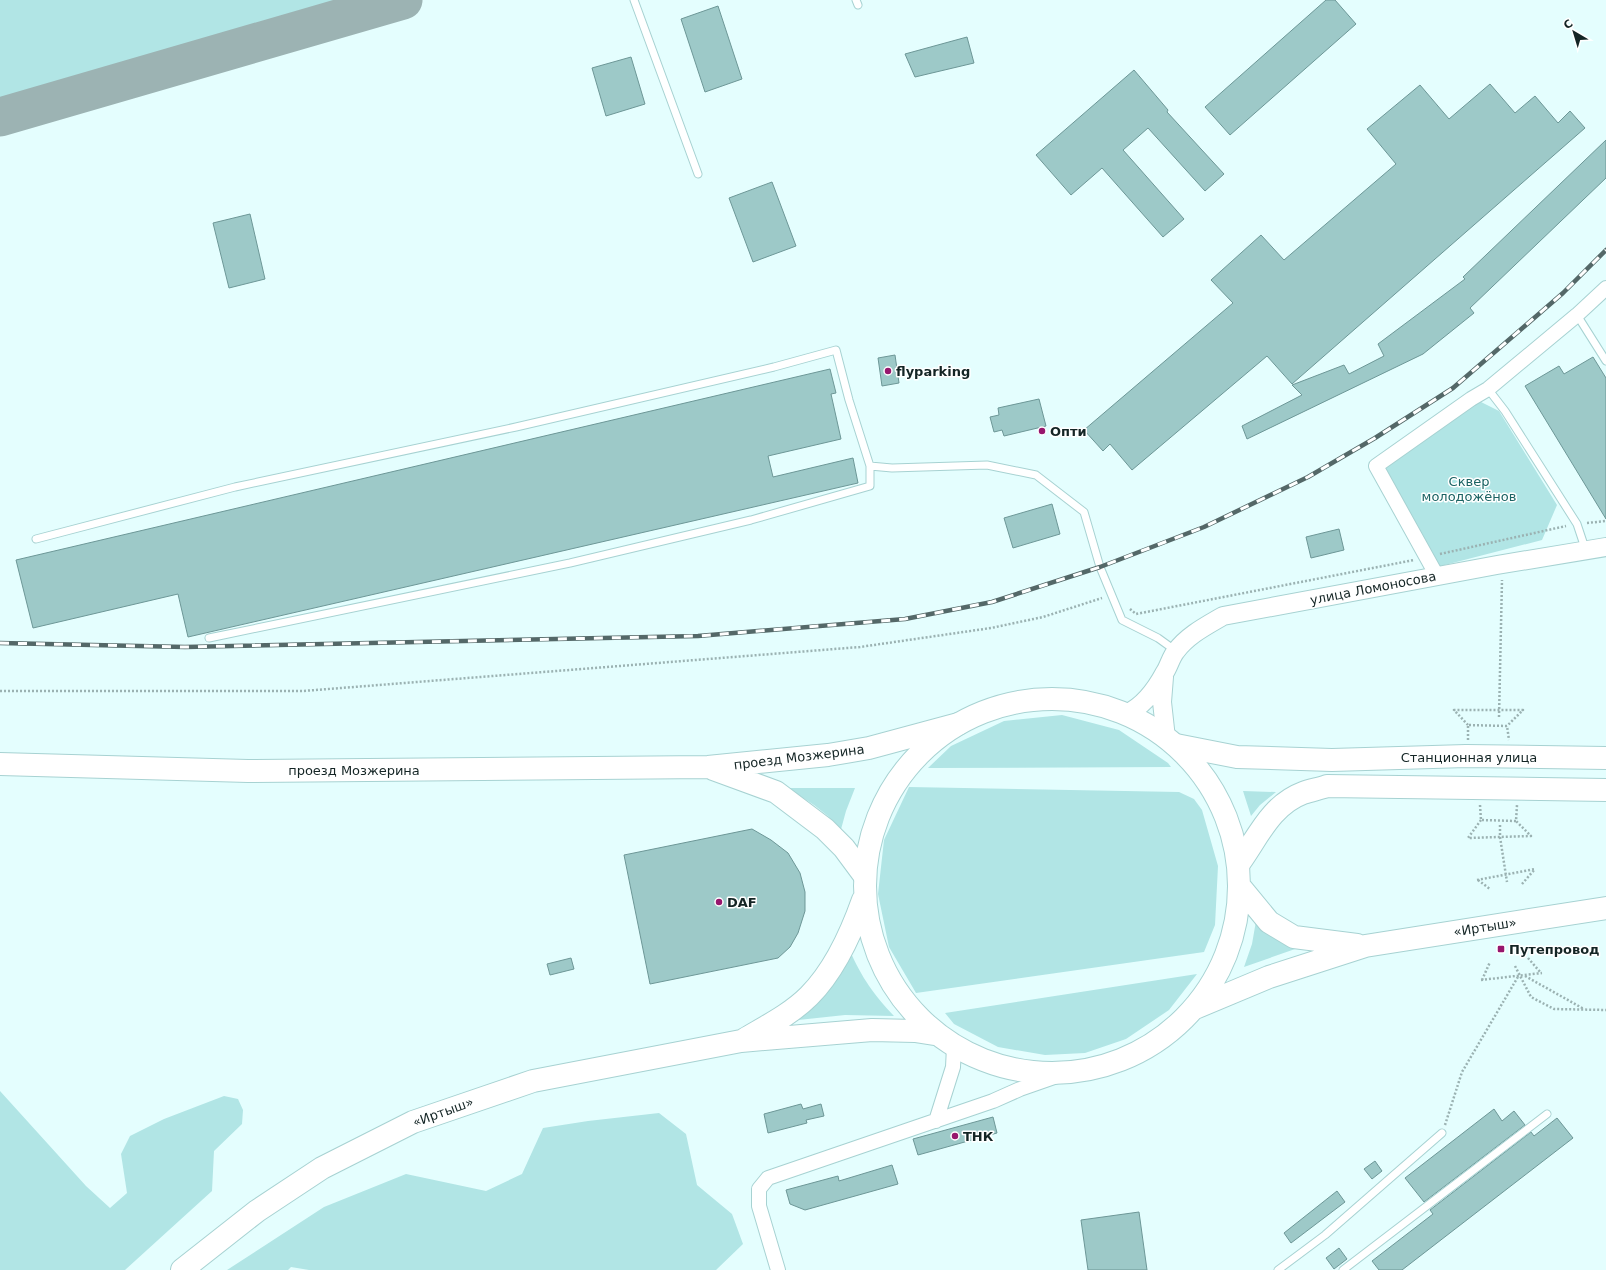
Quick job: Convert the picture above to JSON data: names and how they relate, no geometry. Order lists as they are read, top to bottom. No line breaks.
{"streets":{"main road":["проезд Мозжерина","Станционная улица","«Иртыш»"],"street":["улица Ломоносова"]},"parks":["Сквер молодожёнов"],"places":{"other":["flyparking","Опти","DAF","ТНК"],"transit":["Путепровод"]},"north":"top left"}
